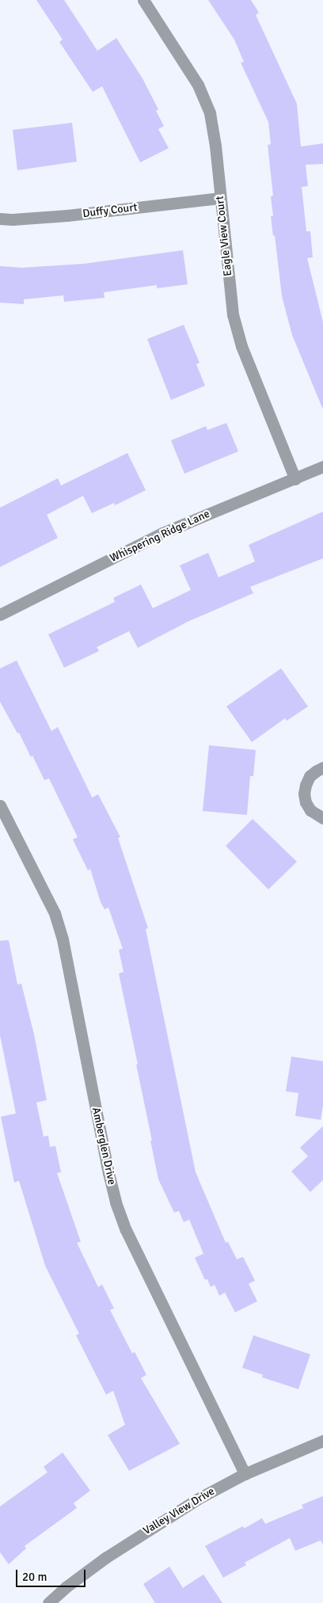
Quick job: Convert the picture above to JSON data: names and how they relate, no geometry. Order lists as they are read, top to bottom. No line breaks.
{"streets":{"street":["Duffy Court","Eagle View Court","Whispering Ridge Lane","Amberglen Drive","Valley View Drive"]},"crossings":[["Duffy Court","Eagle View Court"],["Eagle View Court","Whispering Ridge Lane"],["Amberglen Drive","Valley View Drive"]],"scale_bar":"20 m"}
